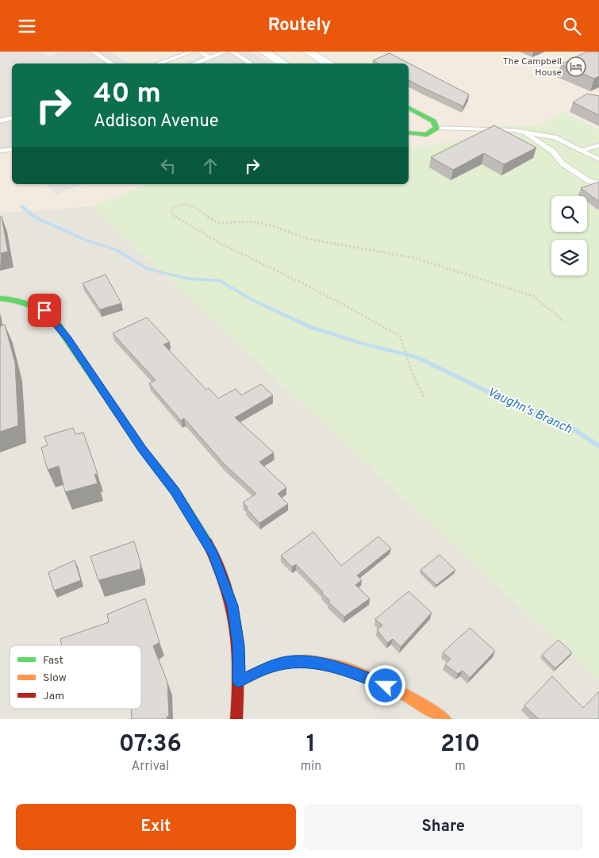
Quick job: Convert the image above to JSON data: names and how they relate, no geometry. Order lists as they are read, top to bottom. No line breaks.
{"water":["Vaughn's Branch"],"places":{"hotel":["The Campbell House"]},"legend":["Fast","Slow","Jam"],"page":{"header":"Routely","turn":["40 m","Addison Avenue"],"eta":["07:36","Arrival","1","min","210","m"],"buttons":["Exit","Share"]}}
